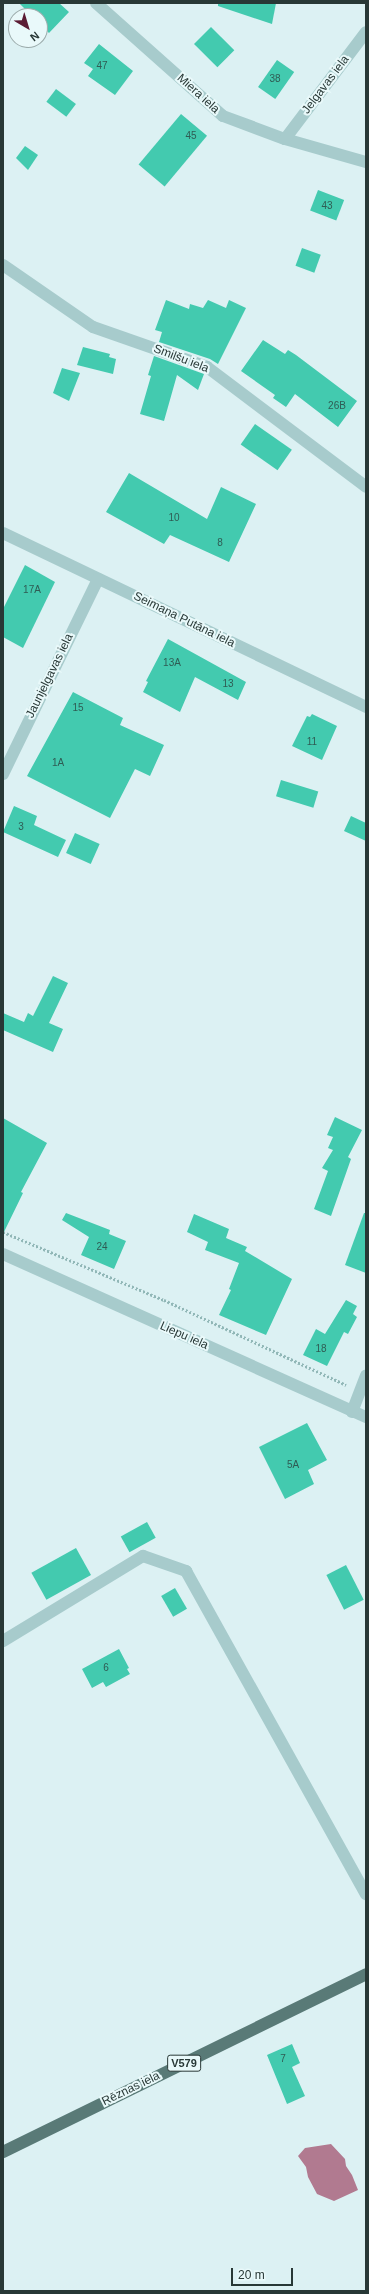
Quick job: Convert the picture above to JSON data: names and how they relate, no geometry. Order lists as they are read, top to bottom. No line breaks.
{"streets":{"main road":["V579","Rēznas iela"],"street":["Jelgavas iela","Miera iela","Smilšu iela","Seimaņa Putāna iela","Jaunjelgavas iela","Liepu iela"]},"crossings":[["Jelgavas iela","Miera iela"],["Seimaņa Putāna iela","Jaunjelgavas iela"]],"house_numbers":["47","38","45","43","26B","10","8","17A","13A","13","15","11","1A","3","24","18","5A","6","7"],"scale_bar":"20 m","north":"bottom right"}
